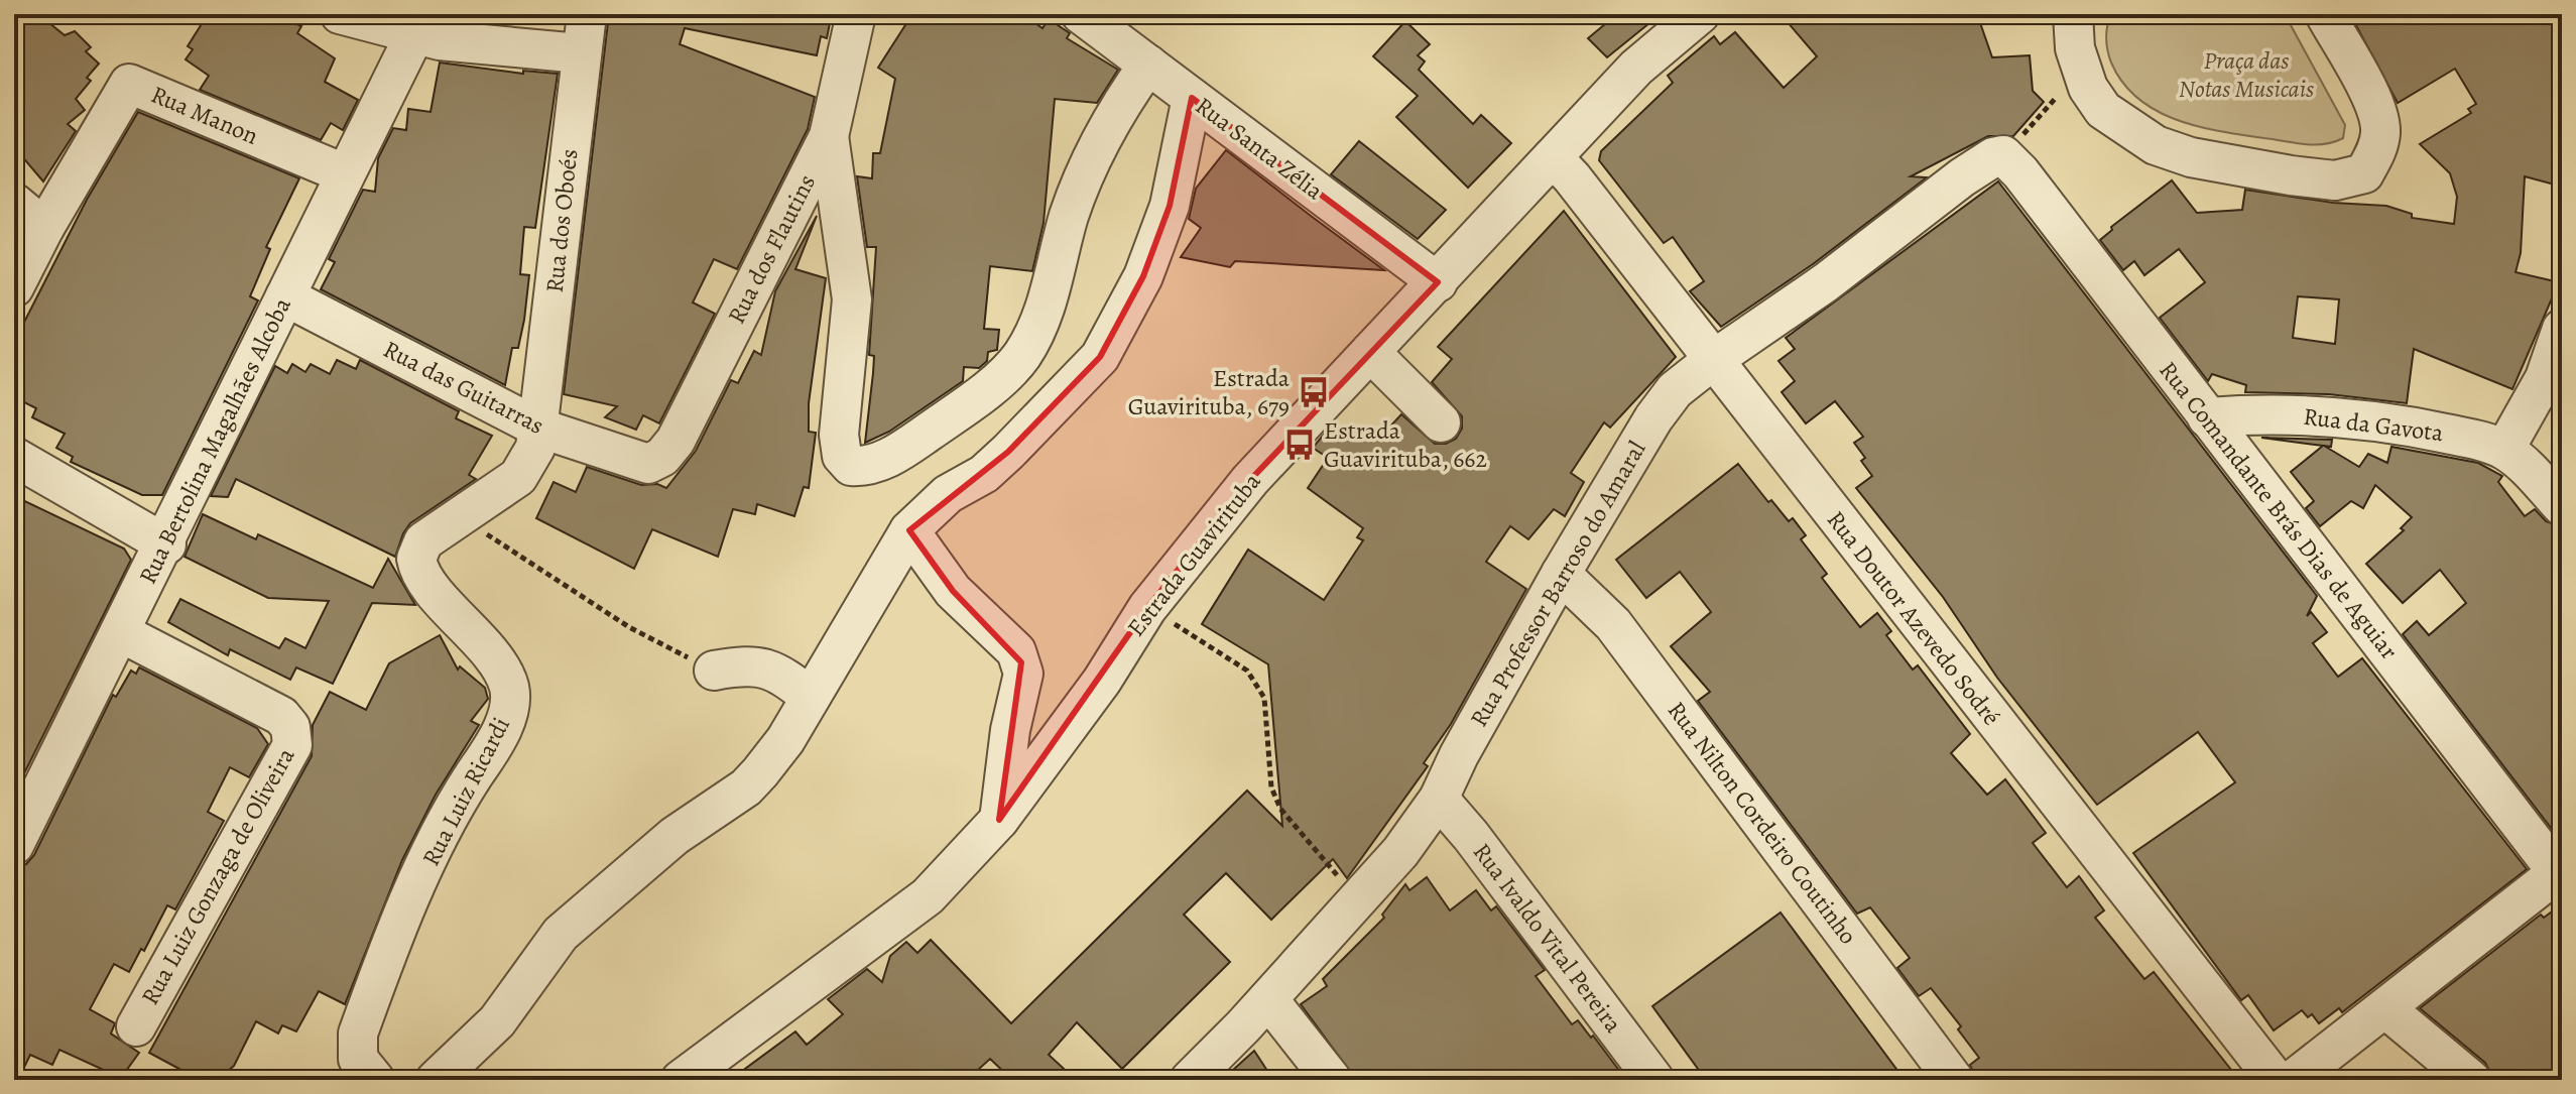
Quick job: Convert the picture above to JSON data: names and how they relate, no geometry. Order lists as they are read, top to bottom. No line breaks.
{"streets":{"street":["Rua Manon","Rua Santa Zélia","Rua dos Oboés","Rua dos Flautins","Rua das Guitarras","Rua da Gavota","Rua Bertolina Magalhães Alcoba","Rua Comandante Brás Dias de Aguiar","Estrada Guavirituba","Rua Professor Barroso do Amaral","Rua Doutor Azevedo Sodré","Rua Luiz Ricardi","Rua Nilton Cordeiro Coutinho","Rua Luiz Gonzaga de Oliveira","Rua Ivaldo Vital Pereira"]},"crossings":[["Rua Manon","Rua Bertolina Magalhães Alcoba"],["Rua Santa Zélia","Estrada Guavirituba"],["Rua dos Oboés","Rua das Guitarras"],["Rua dos Oboés","Rua Luiz Ricardi"],["Rua dos Flautins","Rua das Guitarras"],["Rua das Guitarras","Rua Bertolina Magalhães Alcoba"],["Rua das Guitarras","Rua Luiz Ricardi"],["Rua da Gavota","Rua Comandante Brás Dias de Aguiar"],["Rua Bertolina Magalhães Alcoba","Rua Luiz Gonzaga de Oliveira"],["Rua Comandante Brás Dias de Aguiar","Rua Professor Barroso do Amaral"],["Estrada Guavirituba","Rua Doutor Azevedo Sodré"],["Rua Professor Barroso do Amaral","Rua Doutor Azevedo Sodré"],["Rua Professor Barroso do Amaral","Rua Nilton Cordeiro Coutinho"],["Rua Professor Barroso do Amaral","Rua Ivaldo Vital Pereira"]],"parks":["Praça das Notas Musicais"],"places":{"bus stop":["Estrada Guavirituba, 679","Estrada Guavirituba, 662"]}}
